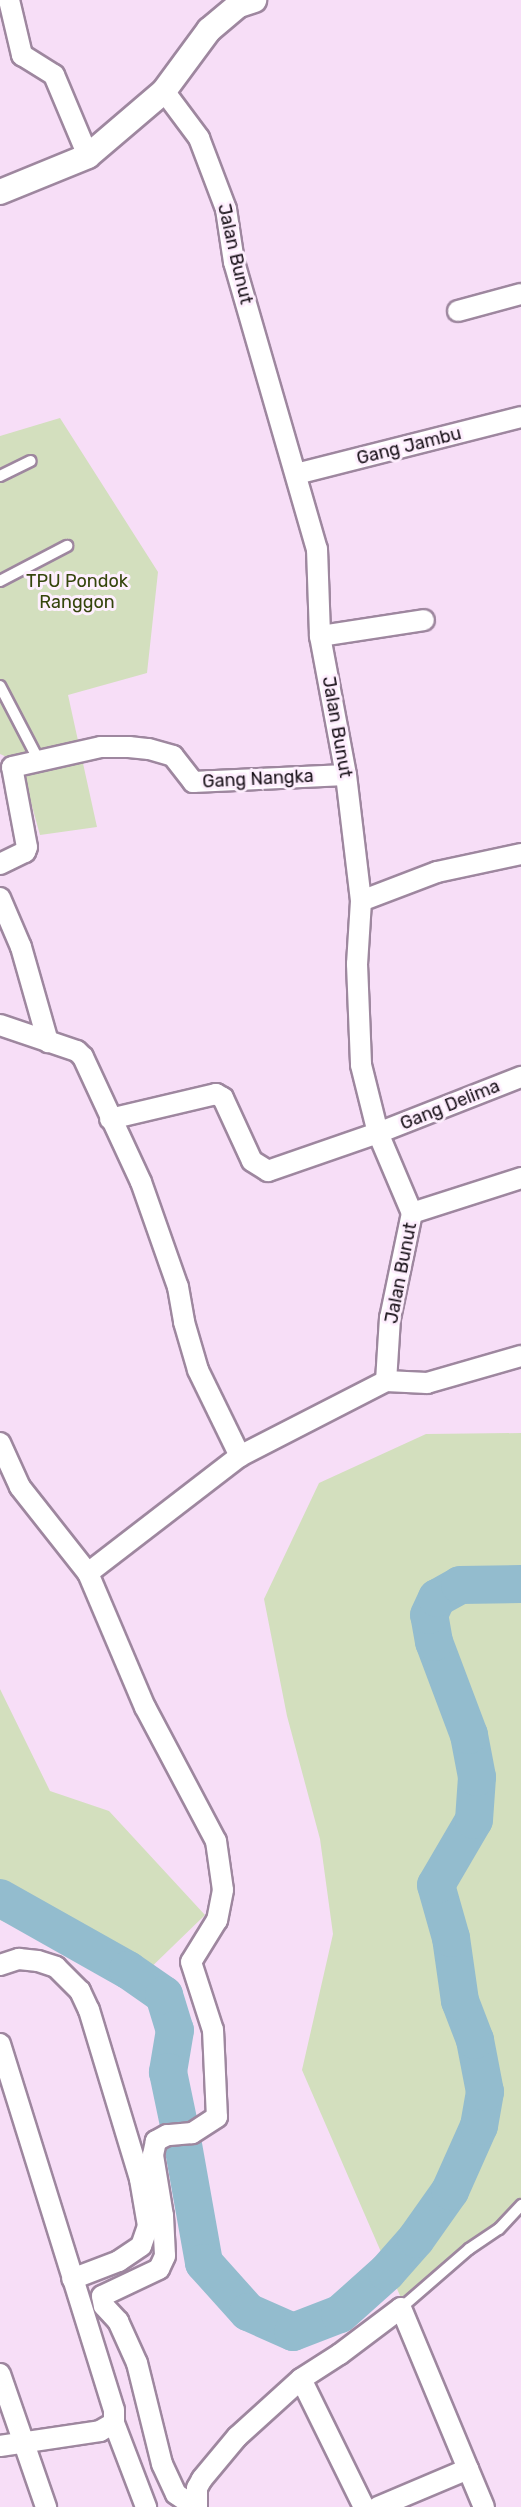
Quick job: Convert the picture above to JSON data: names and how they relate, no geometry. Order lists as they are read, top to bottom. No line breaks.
{"streets":{"street":["Jalan Bunut","Gang Jambu","Gang Nangka","Gang Delima"]},"crossings":[["Jalan Bunut","Gang Jambu"],["Jalan Bunut","Gang Nangka"],["Jalan Bunut","Gang Delima"]],"parks":["TPU Pondok Ranggon"]}
